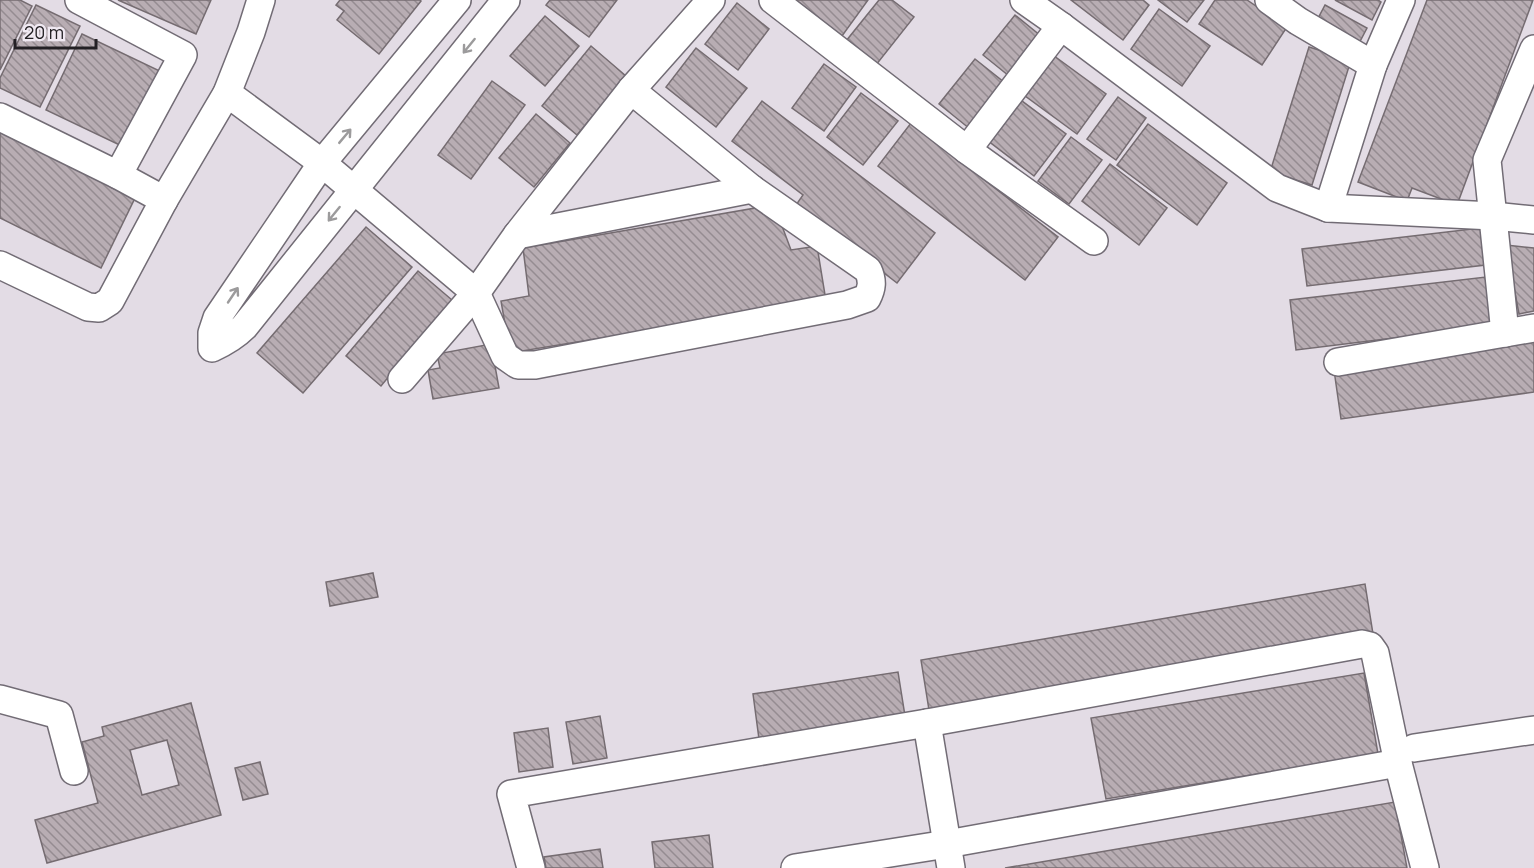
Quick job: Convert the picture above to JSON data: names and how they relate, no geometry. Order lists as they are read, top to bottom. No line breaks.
{"scale_bar":"20 m"}
